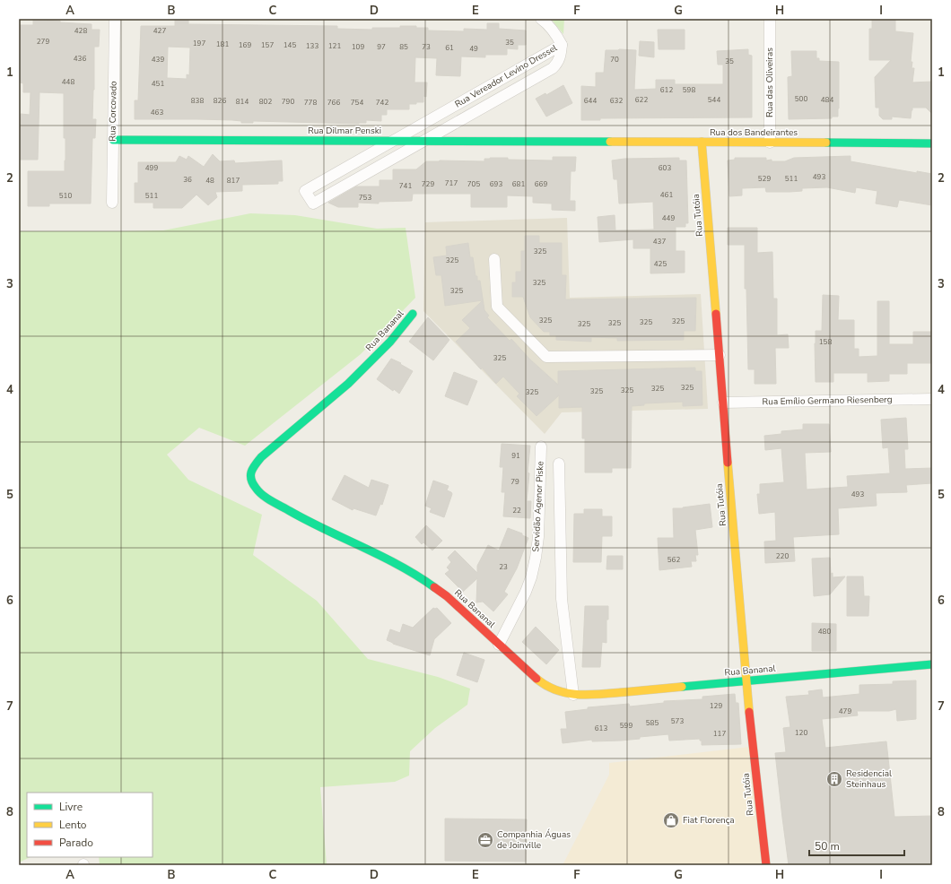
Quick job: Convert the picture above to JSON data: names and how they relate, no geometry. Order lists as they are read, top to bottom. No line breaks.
{"streets":{"street":["Rua Vereador Levino Dressel","Rua das Oliveiras","Rua Corcovado","Rua Dilmar Penski","Rua dos Bandeirantes","Rua Tutóia","Rua Bananal","Rua Emílio Germano Riesenberg","Servidão Agenor Piske"]},"crossings":[["Rua Vereador Levino Dressel","Rua Dilmar Penski"],["Rua das Oliveiras","Rua dos Bandeirantes"],["Rua Corcovado","Rua Dilmar Penski"],["Rua Dilmar Penski","Rua dos Bandeirantes"],["Rua dos Bandeirantes","Rua Tutóia"],["Rua Tutóia","Rua Bananal"],["Rua Tutóia","Rua Emílio Germano Riesenberg"],["Rua Bananal","Servidão Agenor Piske"]],"places":{"building":["Residencial Steinhaus"],"shop":["Fiat Florença"],"office":["Companhia Águas de Joinville"]},"house_numbers":["428","427","279","35","197","181","169","157","145","133","121","109","97","85","73","61","49","436","439","70","35","448","451","612","598","500","622","544","484","838","826","644","632","814","802","790","778","766","754","742","463","499","603","493","529","511","36","48","817","717","729","705","693","681","669","741","461","510","511","753","449","437","325","325","425","325","325","325","325","325","325","325","158","325","325","325","325","325","325","91","79","493","22","220","562","23","480","129","479","573","585","599","613","120","117"],"legend":["Livre","Lento","Parado"],"scale_bar":"50 m","grid":{"columns":["A","B","C","D","E","F","G","H","I"],"rows":["1","2","3","4","5","6","7","8"]}}
